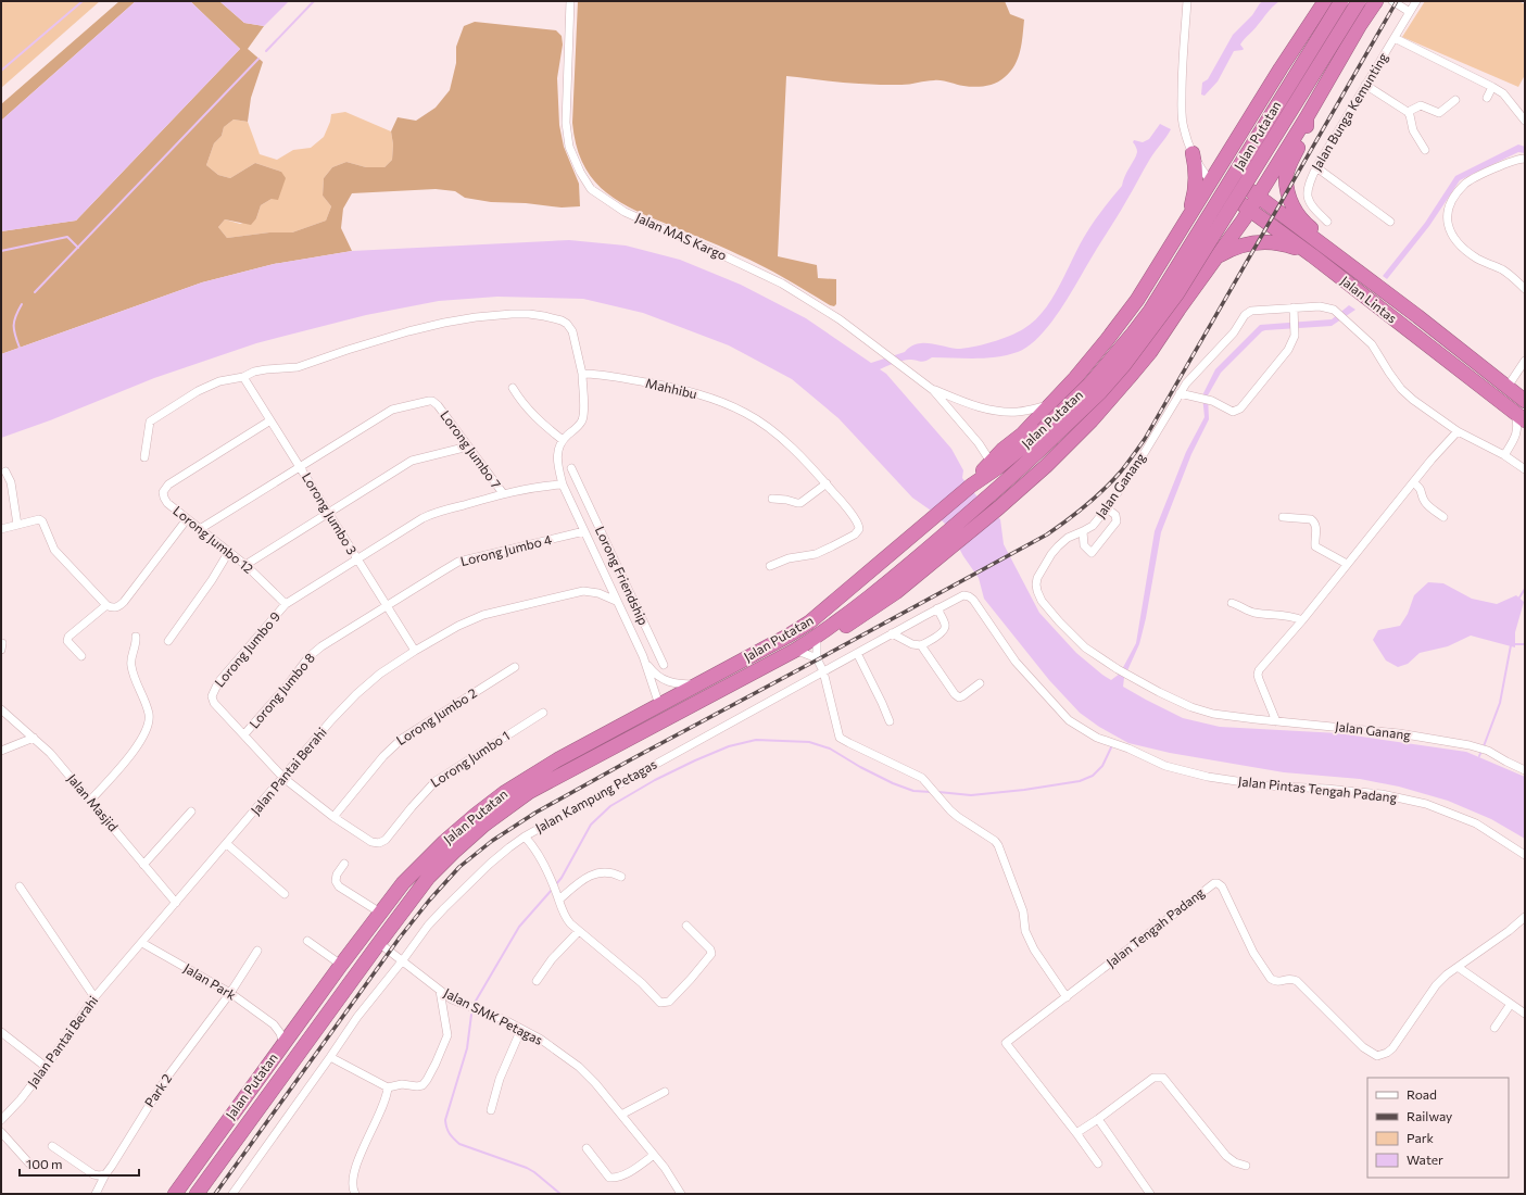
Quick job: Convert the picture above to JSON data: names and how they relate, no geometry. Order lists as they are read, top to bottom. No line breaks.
{"streets":{"highway":["Jalan Putatan","Jalan Lintas"],"street":["Jalan Bunga Kemunting","Jalan MAS Kargo","Mahhibu","Lorong Jumbo 7","Jalan Ganang","Lorong Jumbo 3","Lorong Jumbo 12","Lorong Jumbo 4","Lorong Friendship","Lorong Jumbo 9","Lorong Jumbo 8","Lorong Jumbo 2","Lorong Jumbo 1","Jalan Pantai Berahi","Jalan Pintas Tengah Padang","Jalan Kampung Petagas","Jalan Masjid","Jalan Tengah Padang","Jalan Park","Jalan SMK Petagas","Park 2"]},"crossings":[["Jalan Putatan","Jalan Park"],["Jalan Putatan","Jalan SMK Petagas"],["Lorong Jumbo 7","Lorong Jumbo 3"],["Lorong Jumbo 7","Lorong Jumbo 12"],["Lorong Jumbo 7","Lorong Jumbo 9"],["Lorong Jumbo 3","Lorong Jumbo 12"],["Lorong Jumbo 3","Lorong Jumbo 4"],["Lorong Jumbo 3","Lorong Jumbo 9"],["Lorong Jumbo 3","Lorong Jumbo 8"],["Lorong Jumbo 3","Jalan Pantai Berahi"],["Lorong Jumbo 12","Lorong Jumbo 9"],["Lorong Jumbo 4","Lorong Jumbo 8"],["Lorong Jumbo 9","Lorong Jumbo 8"],["Lorong Jumbo 9","Lorong Jumbo 1"],["Lorong Jumbo 9","Jalan Pantai Berahi"],["Lorong Jumbo 2","Lorong Jumbo 1"],["Lorong Jumbo 1","Jalan Pantai Berahi"],["Jalan Pantai Berahi","Jalan Masjid"],["Jalan Pantai Berahi","Jalan Park"],["Jalan Pintas Tengah Padang","Jalan Kampung Petagas"],["Jalan Kampung Petagas","Jalan SMK Petagas"],["Jalan Park","Park 2"]],"legend":["Road","Railway","Park","Water"],"scale_bar":"100 m"}
